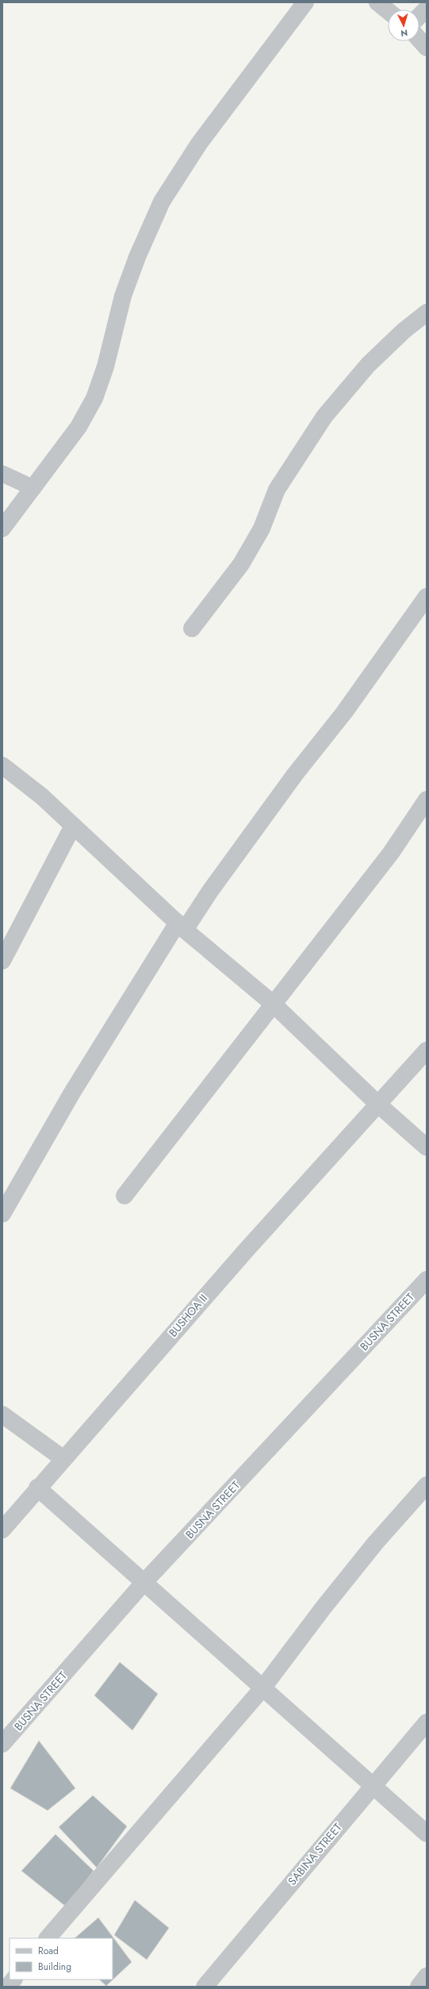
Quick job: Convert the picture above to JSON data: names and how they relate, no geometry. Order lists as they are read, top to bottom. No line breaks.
{"streets":{"street":["BUSHOA II","BUSNA STREET","SABINA STREET"]},"legend":["Road","Building"],"north":"bottom"}
